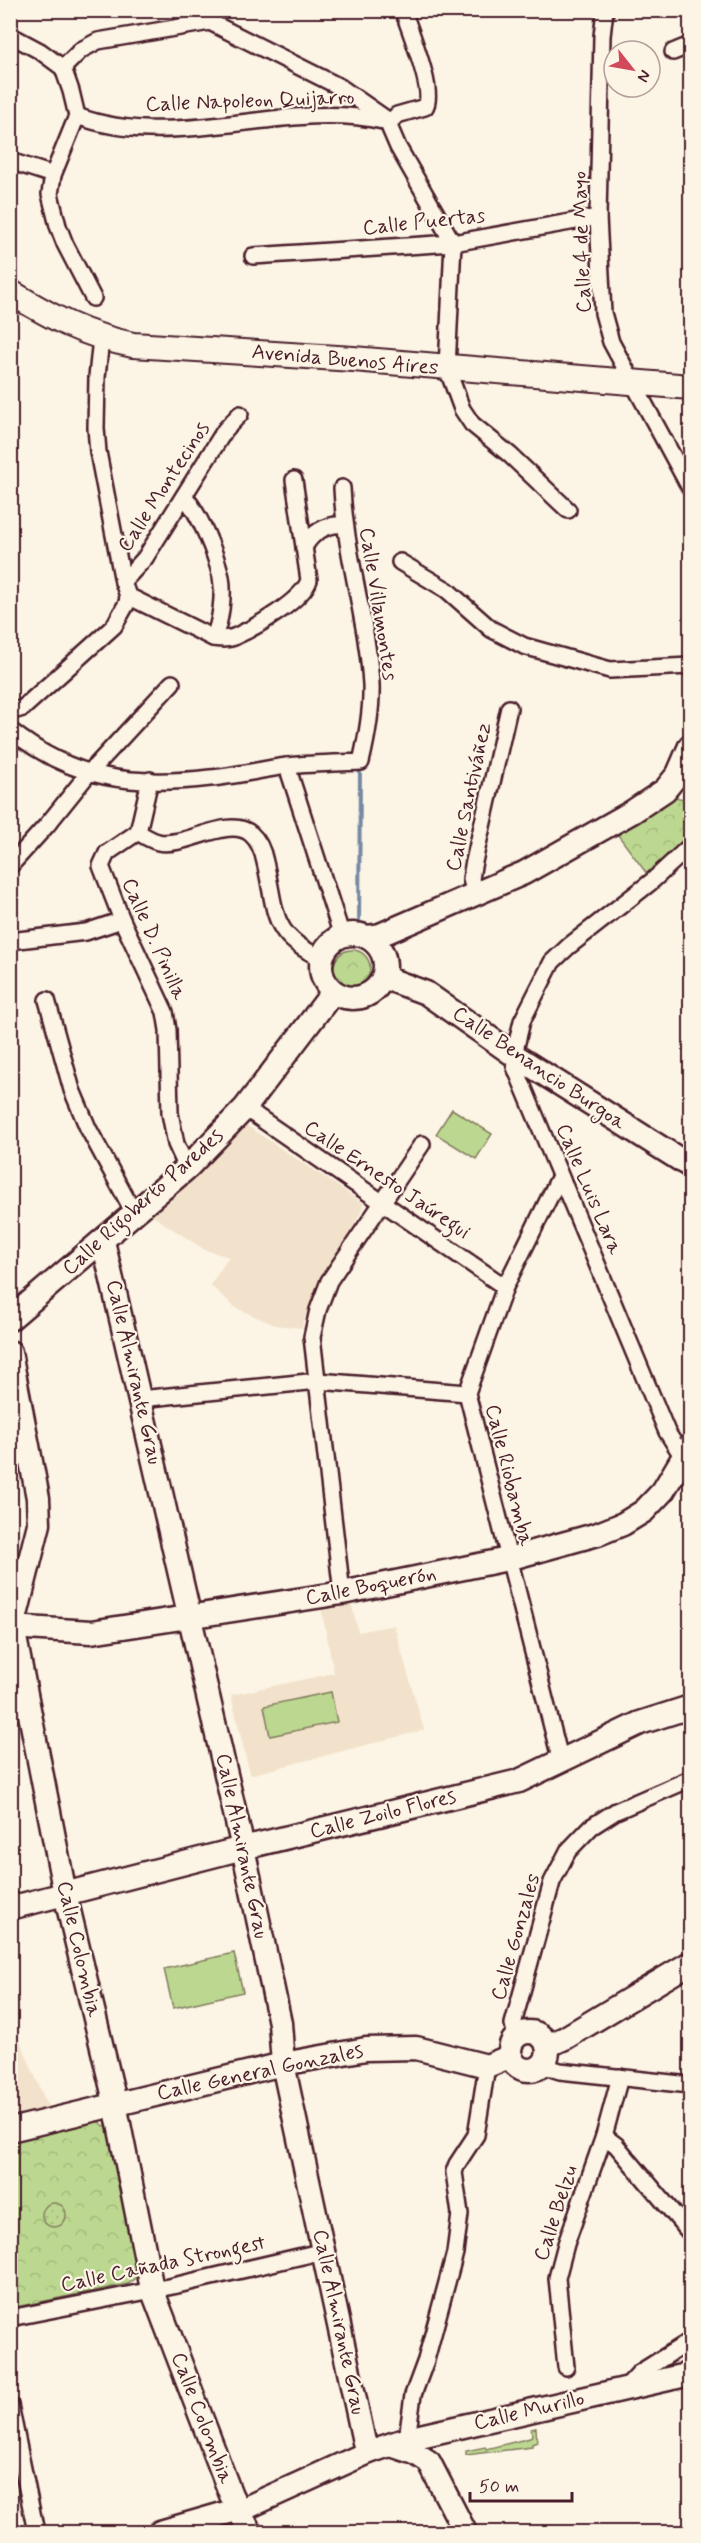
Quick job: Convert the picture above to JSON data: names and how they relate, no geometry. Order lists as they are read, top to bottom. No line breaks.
{"streets":{"main road":["Avenida Buenos Aires","Calle Benancio Burgoa","Calle Rigoberto Paredes","Calle Almirante Grau","Calle Boquerón","Calle Zoilo Flores","Calle Colombia","Calle General Gonzales","Calle Murillo"],"street":["Calle Napoleon Quijarro","Calle Puertas","Calle 4 de Mayo","Calle Montecinos","Calle Villamontes","Calle Santiváñez","Calle D. Pinilla","Calle Ernesto Jaúregui","Calle Luis Lara","Calle Riobamba","Calle Gonzales","Calle Belzu","Calle Cañada Strongest"]},"crossings":[["Calle Puertas","Calle 4 de Mayo"],["Calle 4 de Mayo","Avenida Buenos Aires"],["Calle D. Pinilla","Calle Rigoberto Paredes"],["Calle Benancio Burgoa","Calle Luis Lara"],["Calle Benancio Burgoa","Calle Rigoberto Paredes"],["Calle Ernesto Jaúregui","Calle Rigoberto Paredes"],["Calle Ernesto Jaúregui","Calle Riobamba"],["Calle Luis Lara","Calle Riobamba"],["Calle Luis Lara","Calle Boquerón"],["Calle Rigoberto Paredes","Calle Almirante Grau"],["Calle Almirante Grau","Calle Boquerón"],["Calle Almirante Grau","Calle Zoilo Flores"],["Calle Almirante Grau","Calle General Gonzales"],["Calle Almirante Grau","Calle Cañada Strongest"],["Calle Almirante Grau","Calle Murillo"],["Calle Riobamba","Calle Boquerón"],["Calle Riobamba","Calle Zoilo Flores"],["Calle Boquerón","Calle Colombia"],["Calle Zoilo Flores","Calle Colombia"],["Calle Colombia","Calle General Gonzales"],["Calle Colombia","Calle Cañada Strongest"],["Calle Colombia","Calle Murillo"]],"scale_bar":"50 m","north":"bottom right"}
